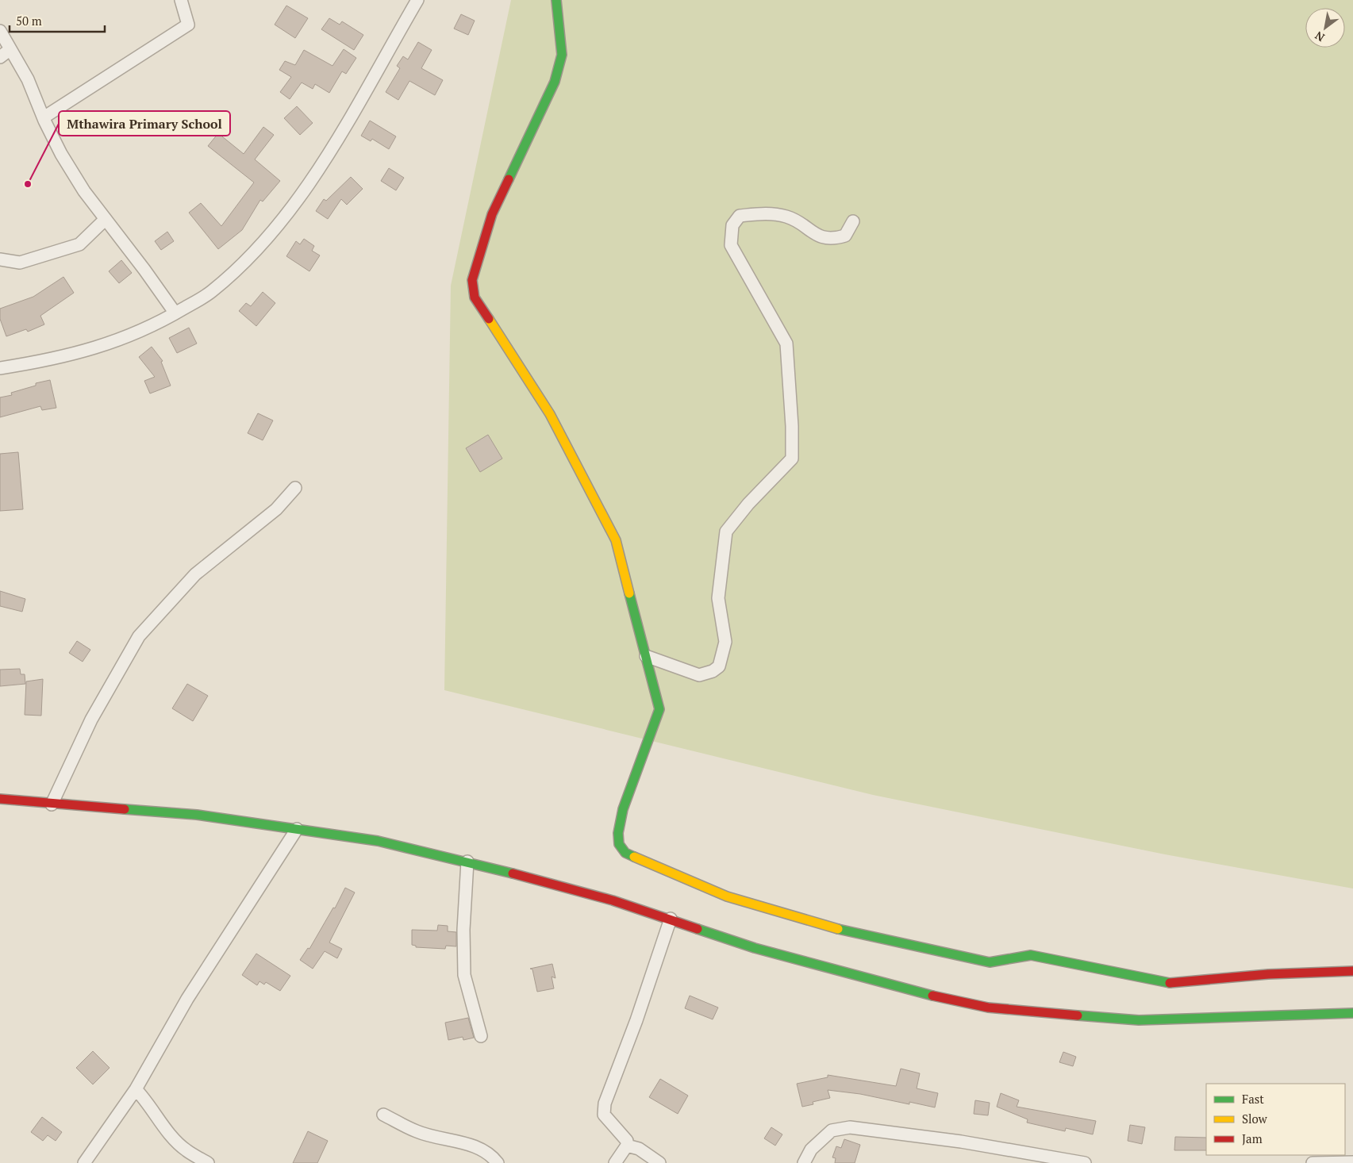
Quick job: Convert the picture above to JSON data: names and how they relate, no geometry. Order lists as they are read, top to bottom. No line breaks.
{"places":["Mthawira Primary School"],"legend":["Fast","Slow","Jam"],"scale_bar":"50 m","north":"bottom left"}
